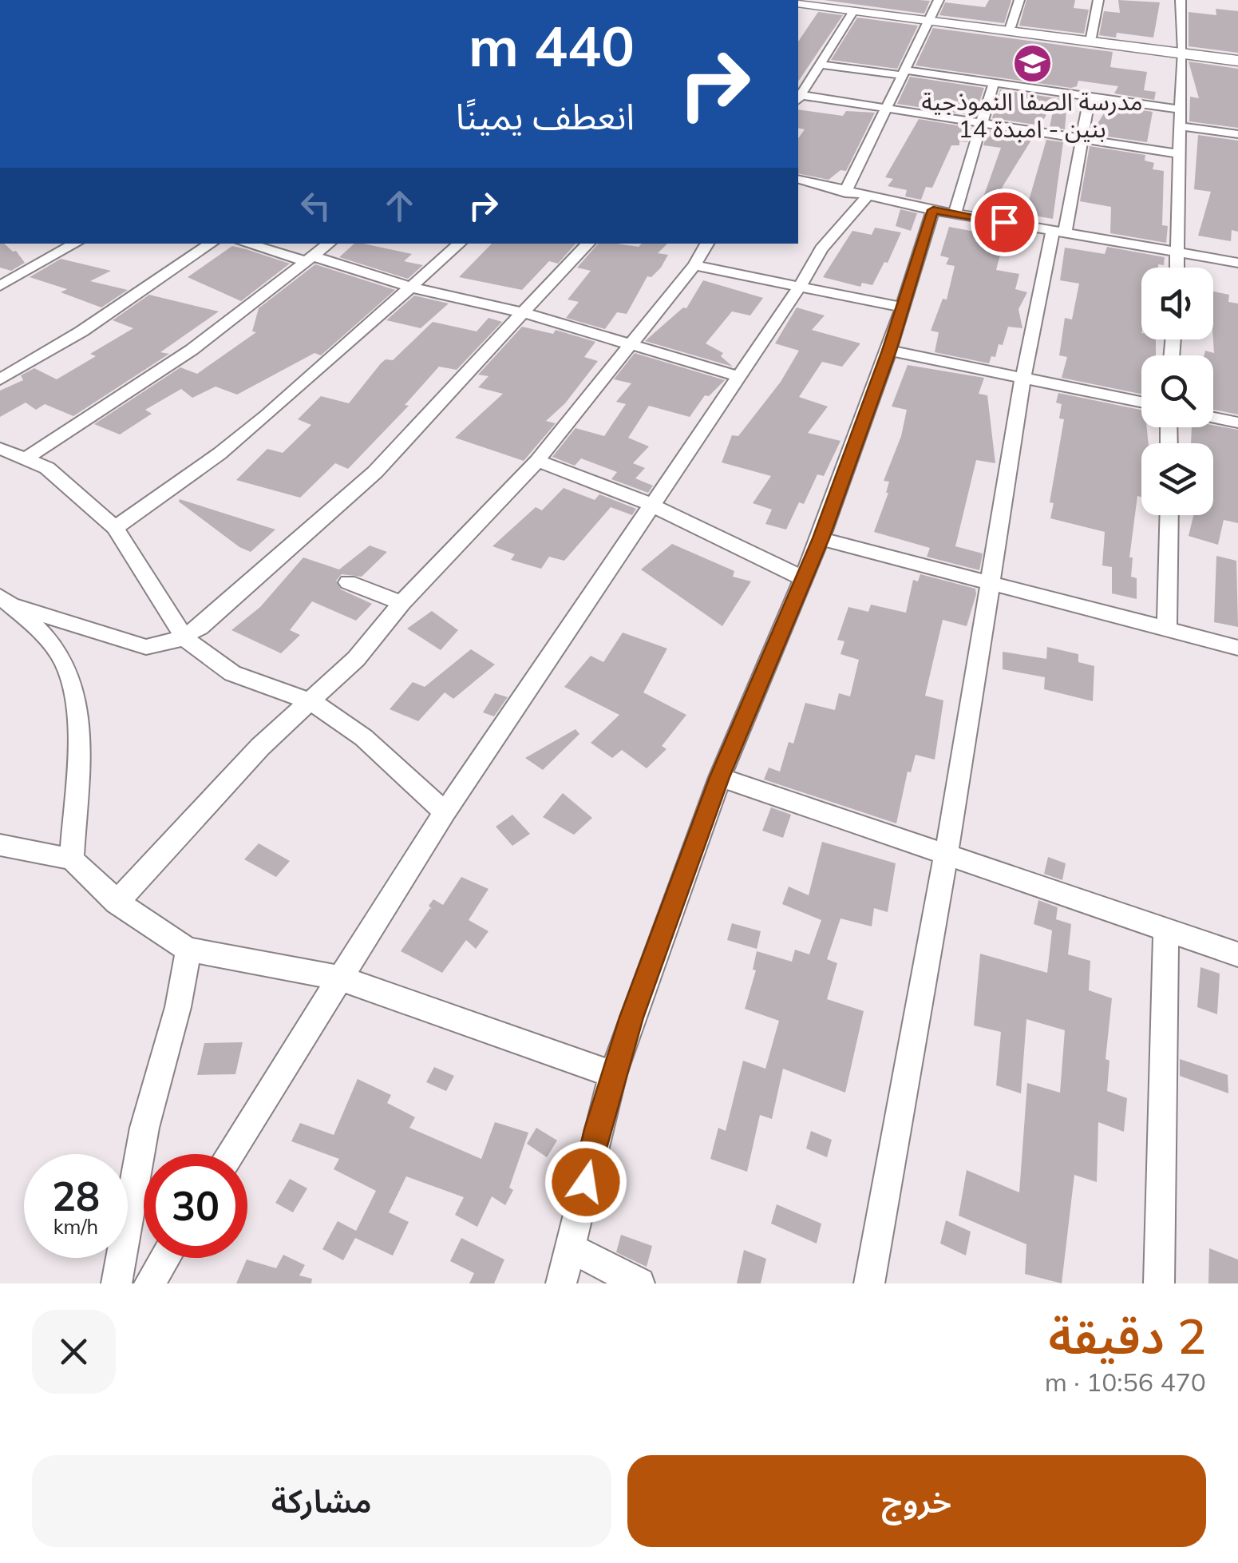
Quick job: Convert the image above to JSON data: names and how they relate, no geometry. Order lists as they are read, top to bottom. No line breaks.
{"places":{"school or university":["مدرسة الصفا النموذجية بنين - امبدة 14"]},"page":{"turn":["440 m","انعطف يمينًا"],"speed":"28 km/h","limit":"30","heading":["2 دقيقة","470 m · 10:56"],"buttons":["خروج","مشاركة"]}}
